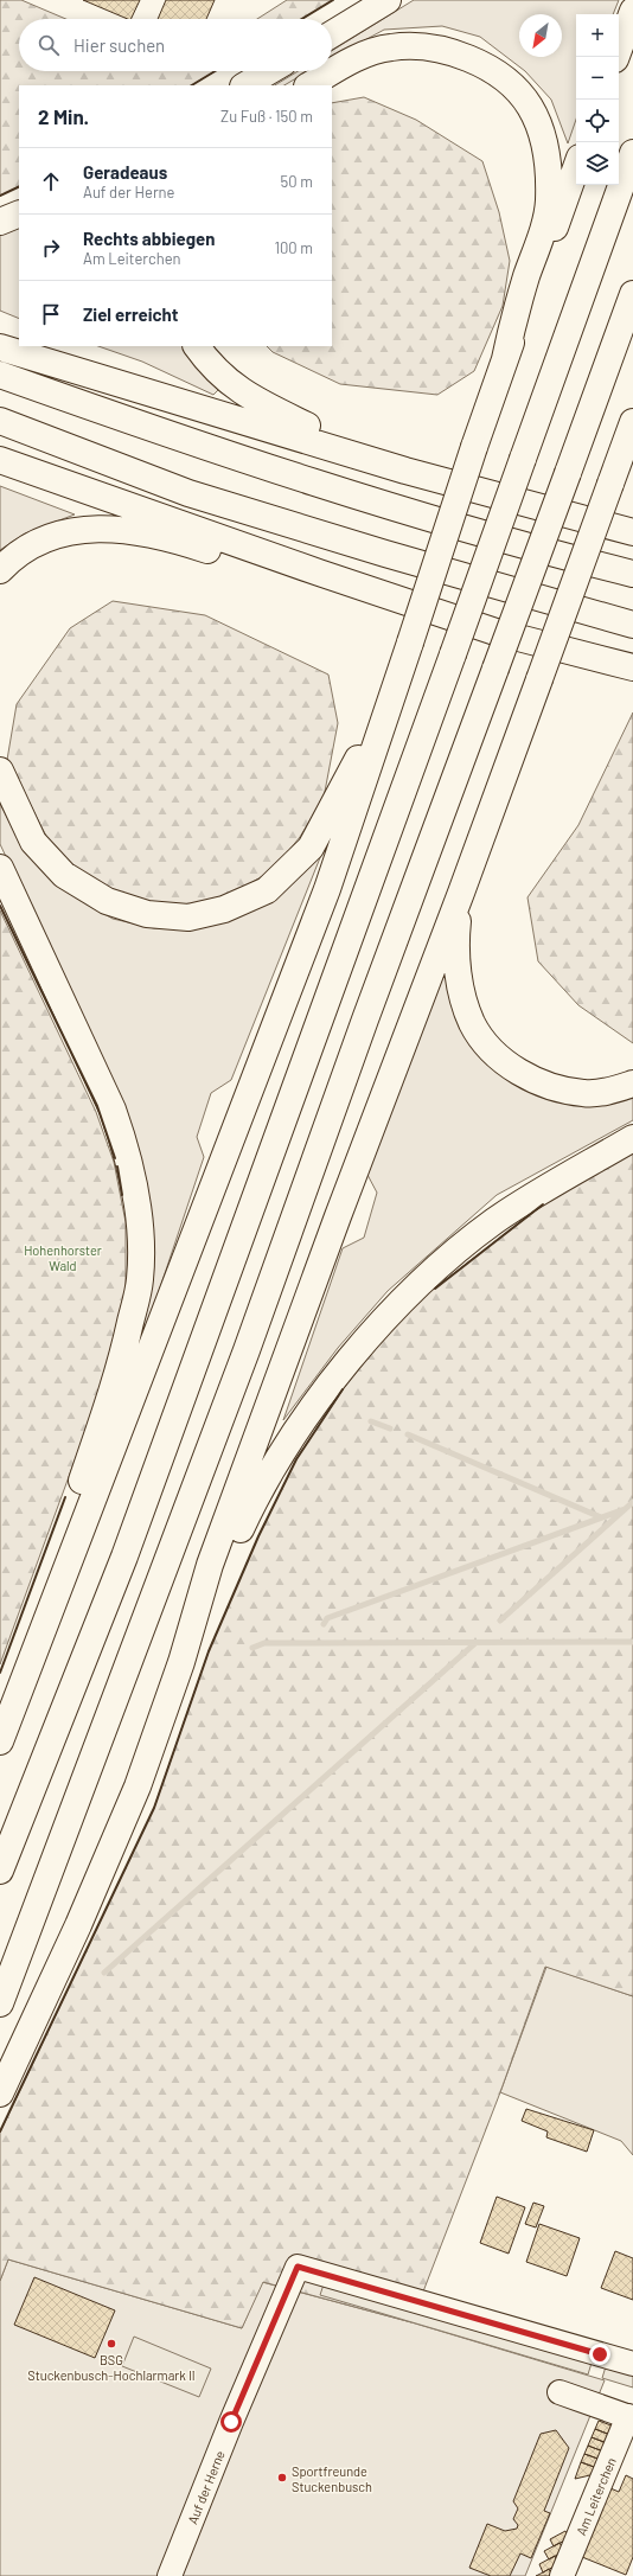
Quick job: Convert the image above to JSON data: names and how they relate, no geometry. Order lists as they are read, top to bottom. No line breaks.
{"streets":{"street":["Auf der Herne","Am Leiterchen"]},"parks":["Hohenhorster Wald"],"places":["BSG Stuckenbusch-Hochlarmark II","Sportfreunde Stuckenbusch"],"north":"bottom left","page":{"map_buttons":["+","−"],"search":"Hier suchen","heading":["2 Min.","Zu Fuß · 150 m"],"list":[["Geradeaus","Auf der Herne","50 m"],["Rechts abbiegen","Am Leiterchen","100 m"],"Ziel erreicht"]}}
